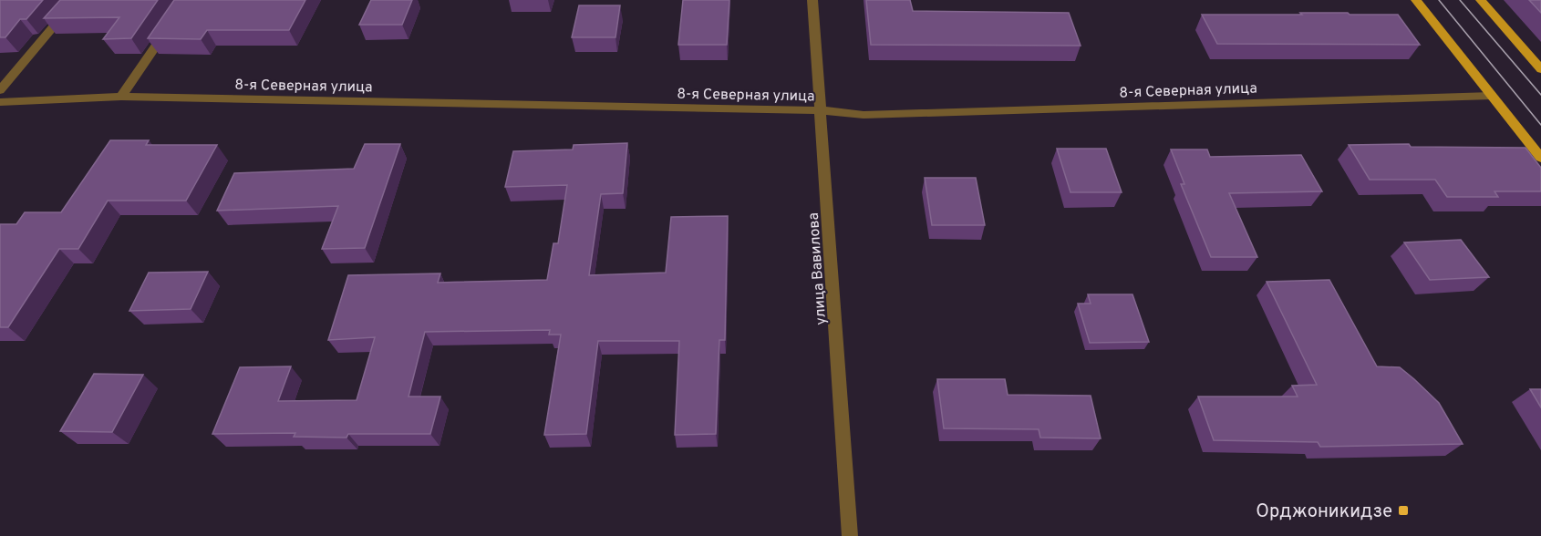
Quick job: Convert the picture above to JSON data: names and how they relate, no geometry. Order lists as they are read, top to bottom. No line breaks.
{"streets":{"street":["8-я Северная улица","улица Вавилова"]},"crossings":[["8-я Северная улица","улица Вавилова"]],"places":{"transit":["Орджоникидзе"]}}
